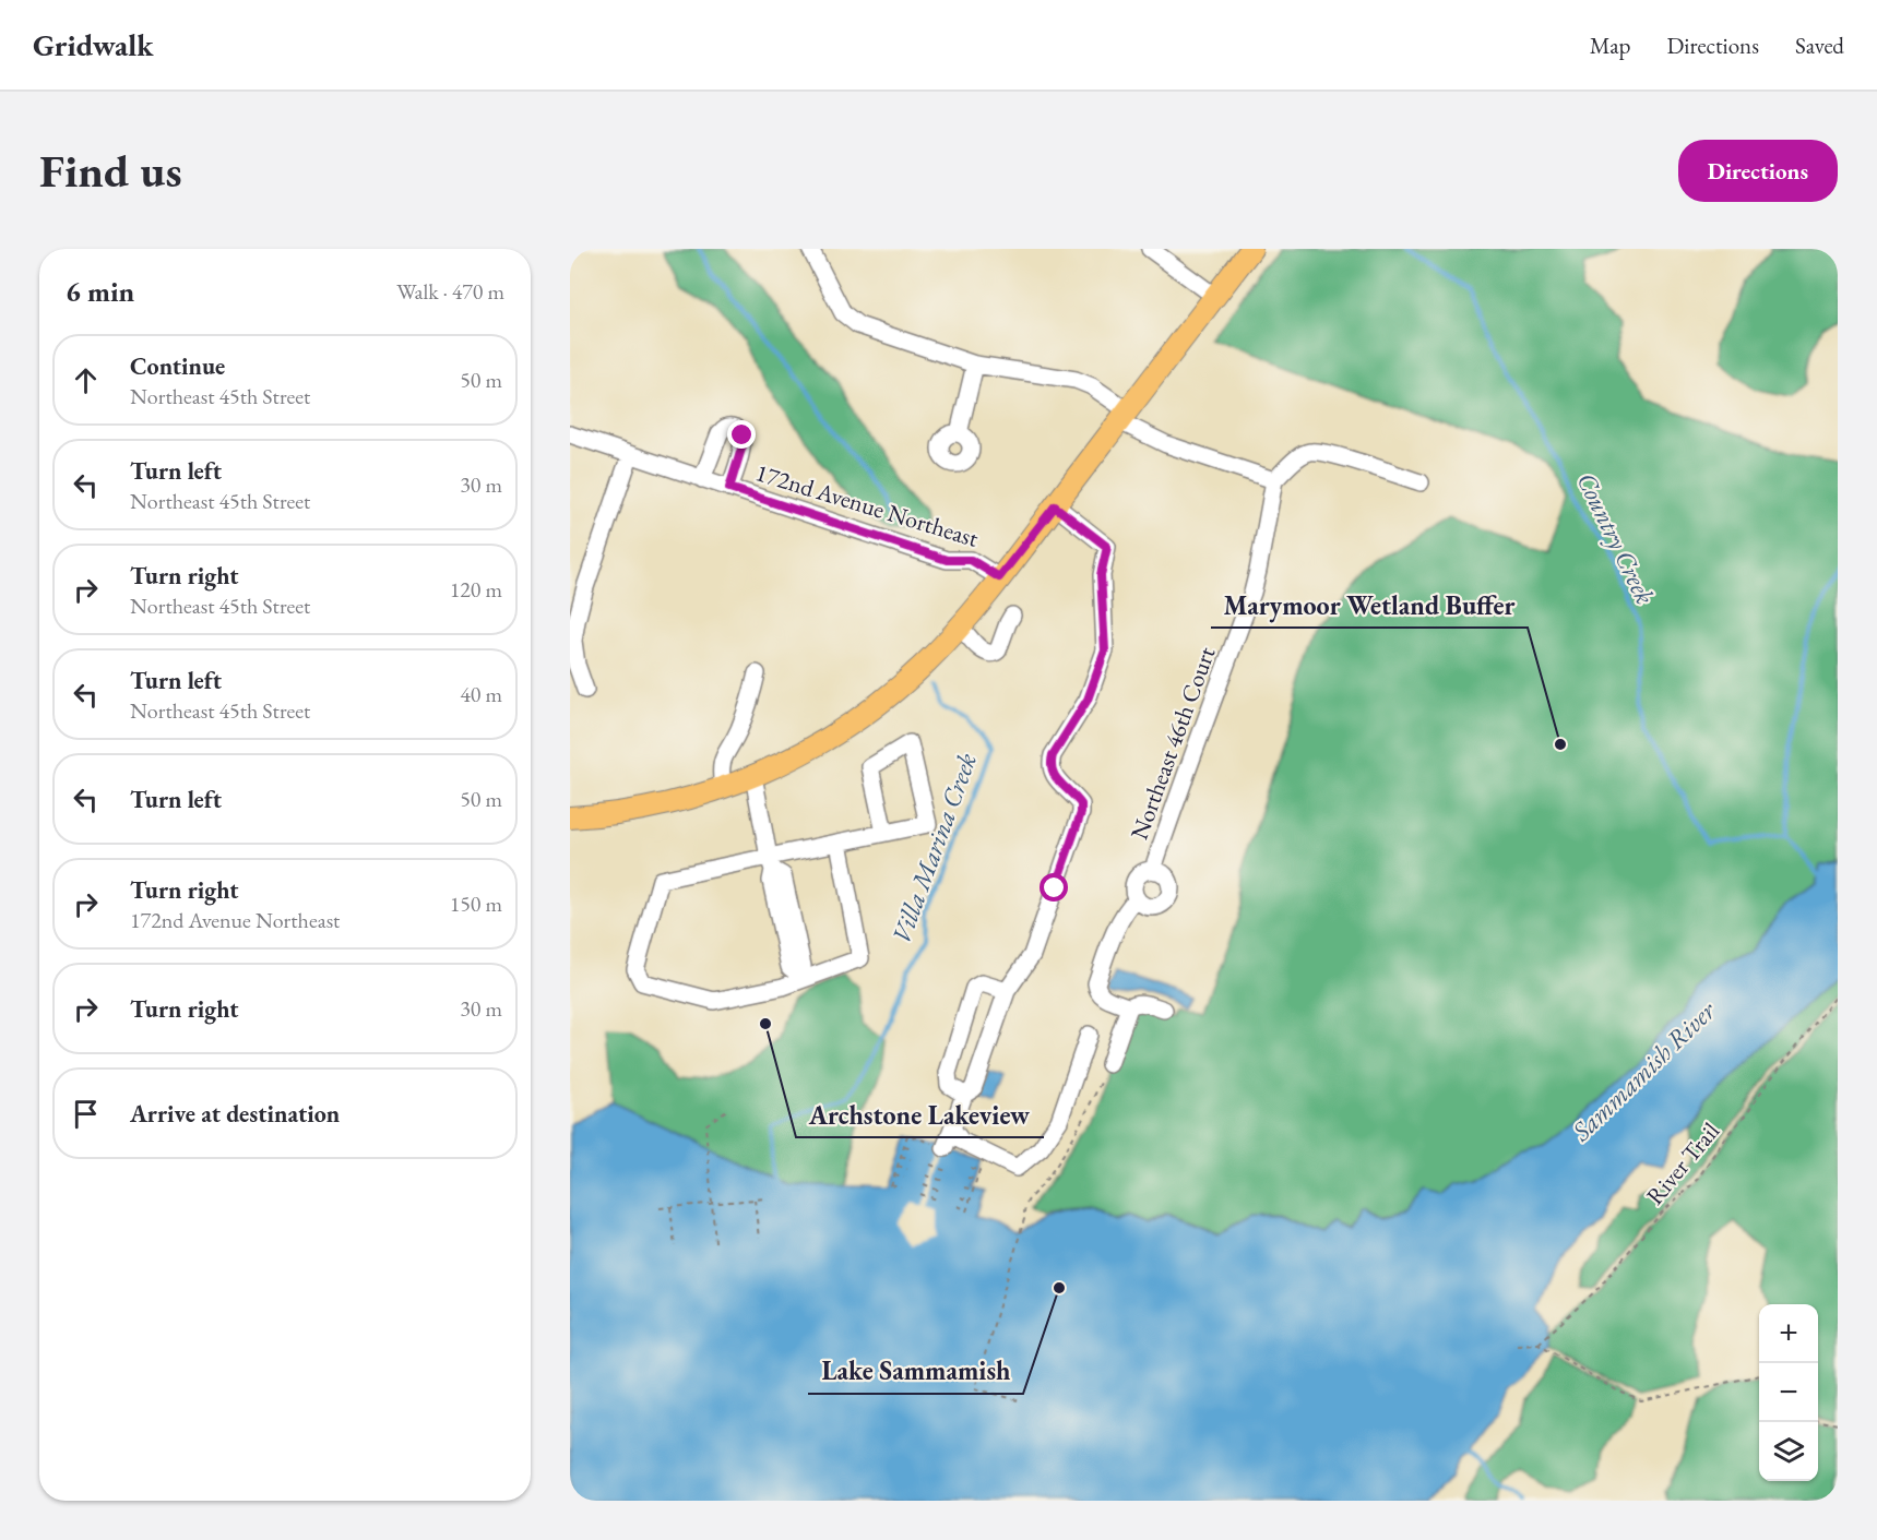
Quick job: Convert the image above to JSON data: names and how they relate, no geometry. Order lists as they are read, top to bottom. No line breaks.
{"streets":{"street":["172nd Avenue Northeast","Northeast 46th Court"],"path":["River Trail"]},"water":["Country Creek","Villa Marina Creek","Sammamish River"],"places":["Marymoor Wetland Buffer","Archstone Lakeview","Lake Sammamish"],"page":{"header":"Gridwalk","nav":["Map","Directions","Saved"],"buttons":"Directions","title":"Find us","heading":["6 min","Walk · 470 m"],"list":[["Continue","Northeast 45th Street","50 m"],["Turn left","Northeast 45th Street","30 m"],["Turn right","Northeast 45th Street","120 m"],["Turn left","Northeast 45th Street","40 m"],["Turn left","50 m"],["Turn right","172nd Avenue Northeast","150 m"],["Turn right","30 m"],"Arrive at destination"],"map_buttons":["+","−"]}}
